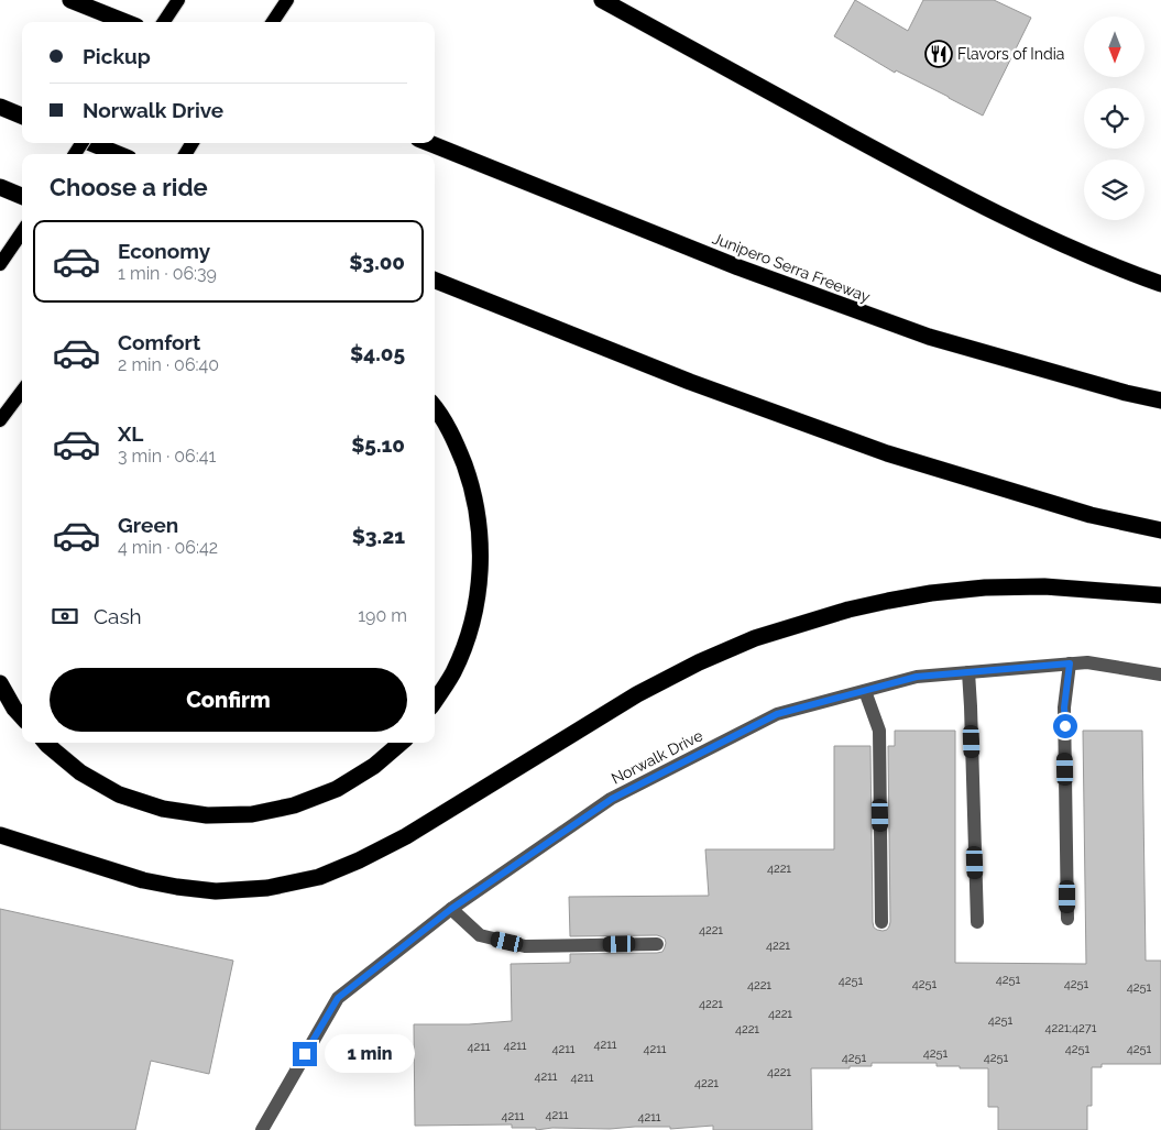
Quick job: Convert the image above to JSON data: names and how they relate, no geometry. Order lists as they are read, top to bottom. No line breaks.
{"streets":{"highway":["Junipero Serra Freeway"],"street":["Norwalk Drive"]},"places":{"restaurant":["Flavors of India"]},"house_numbers":["4221","4221","4221","4251","4251","4251","4251","4221","4251","4221","4221","4251","4221;4271","4221","4211","4211","4211","4211","4211","4251","4251","4251","4251","4251","4221","4211","4211","4221","4211","4211","4211"],"north":"bottom","page":{"banner":["Pickup","Norwalk Drive"],"heading":"Choose a ride","list":[{"name":"Economy","note":"1 min · 06:39","value":"$3.00"},{"name":"Comfort","note":"2 min · 06:40","value":"$4.05"},{"name":"XL","note":"3 min · 06:41","value":"$5.10"},{"name":"Green","note":"4 min · 06:42","value":"$3.21"}],"pay":["Cash","190 m"],"buttons":"Confirm","bubble":"1 min"}}
